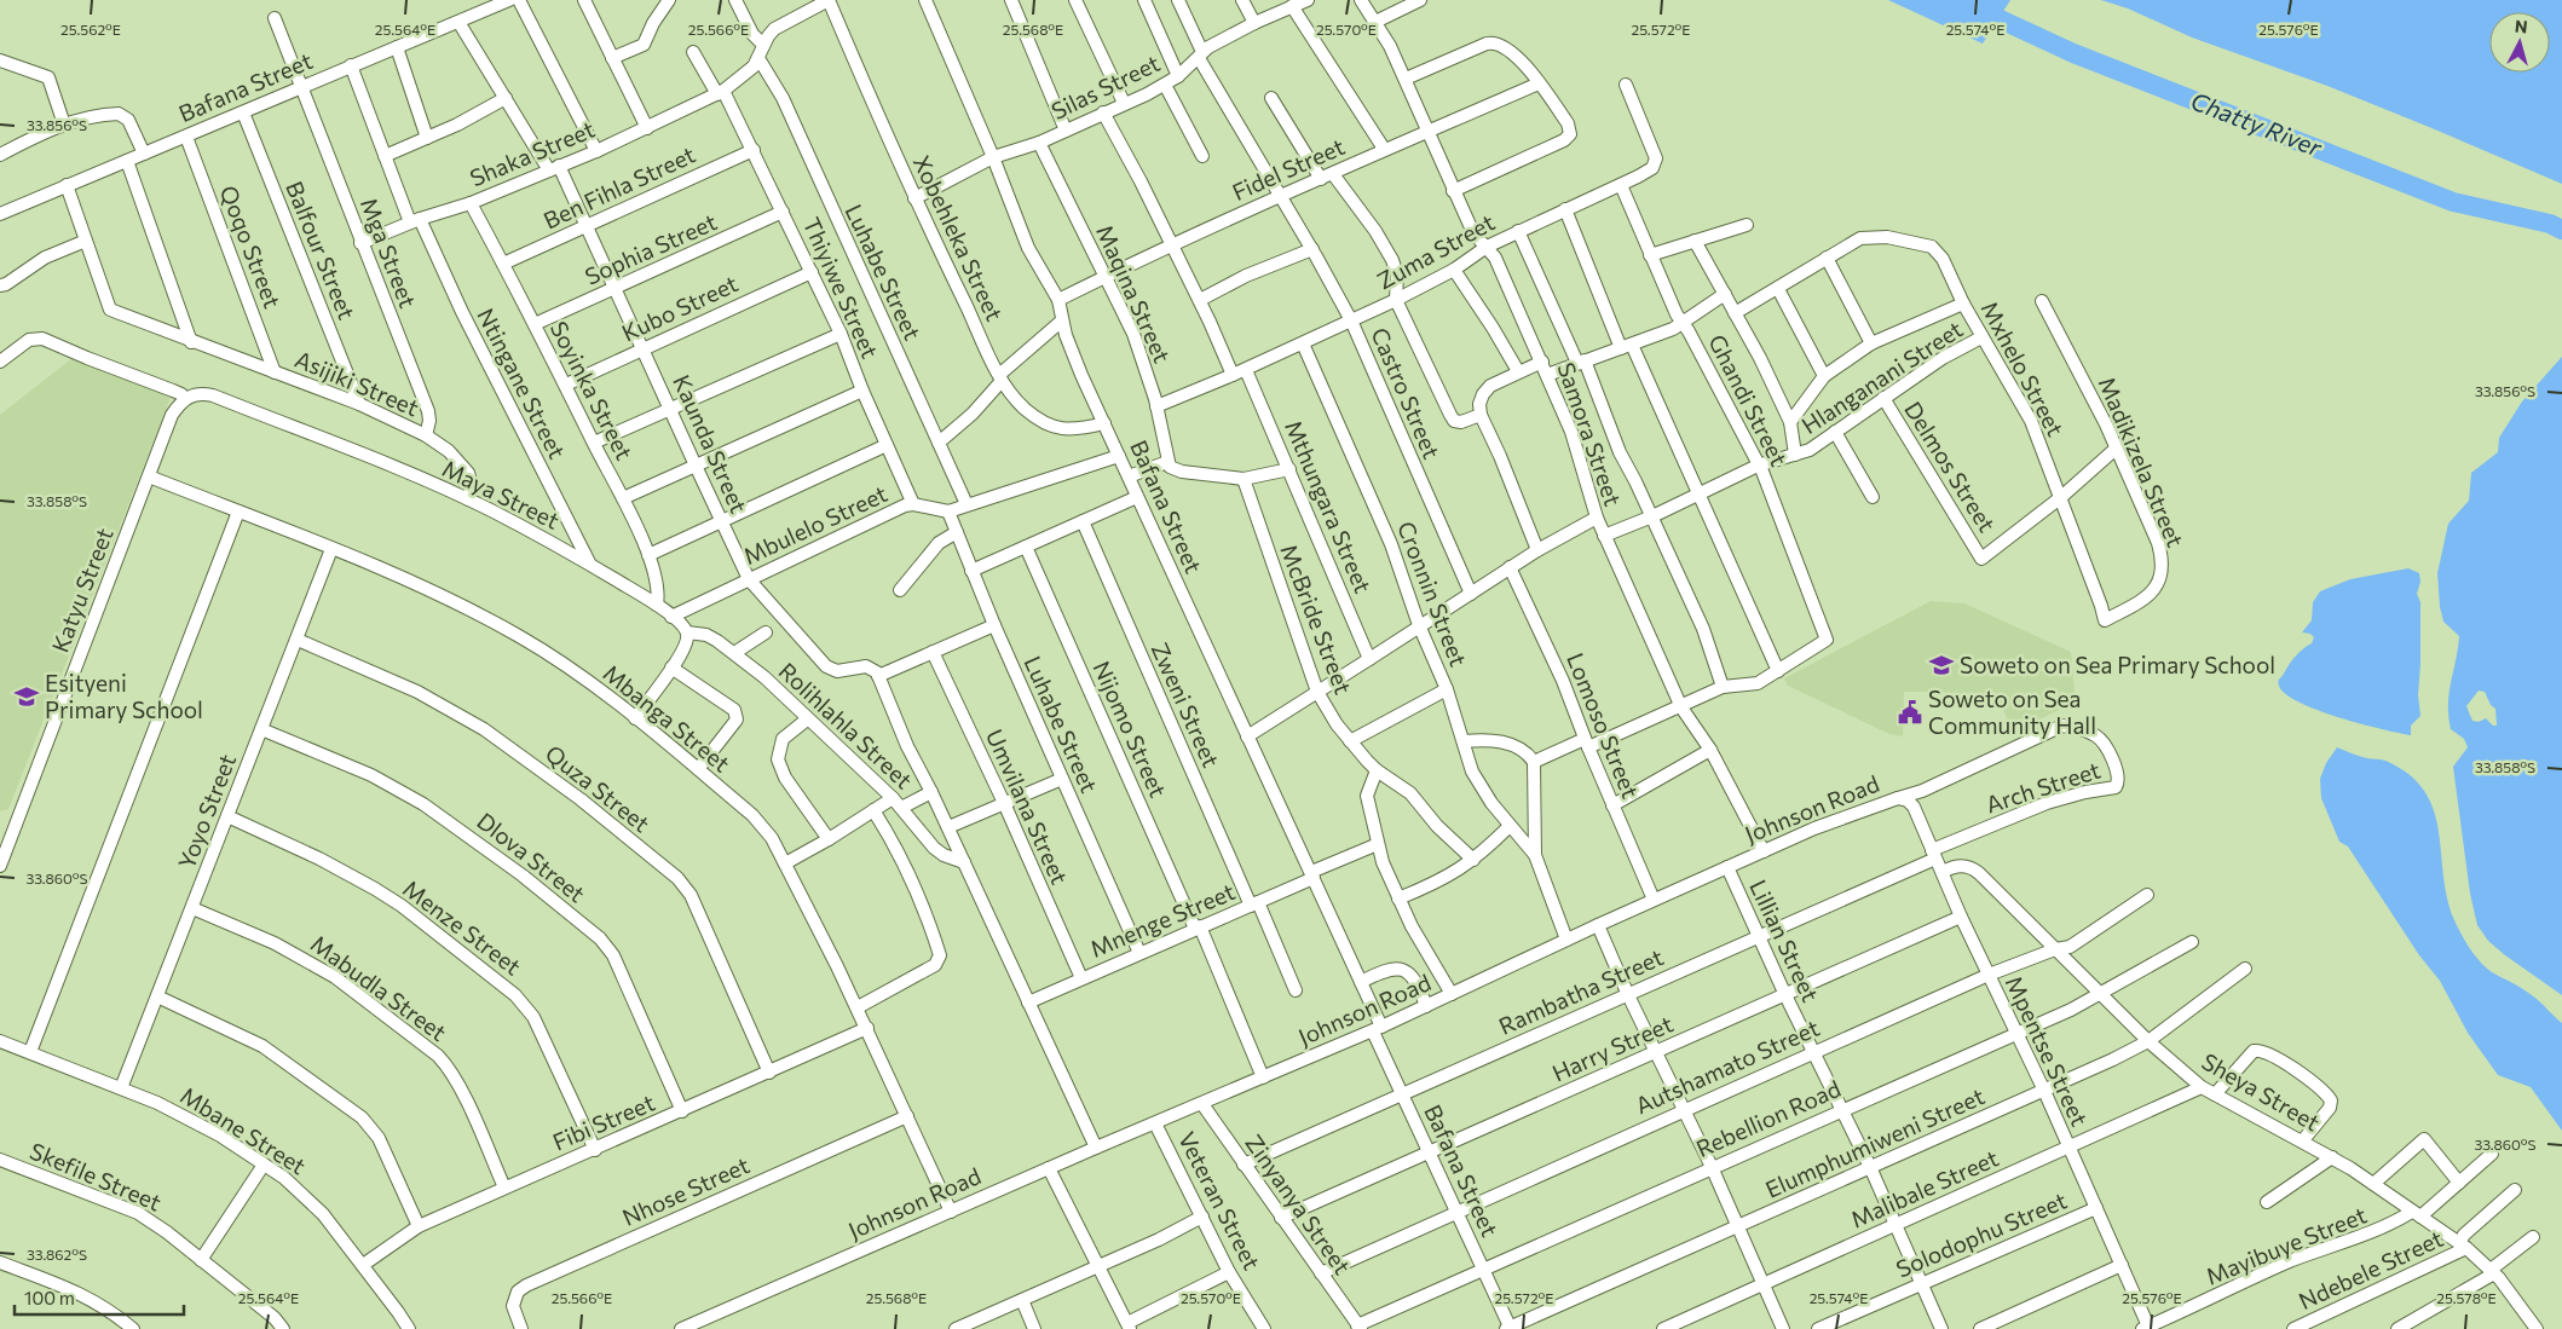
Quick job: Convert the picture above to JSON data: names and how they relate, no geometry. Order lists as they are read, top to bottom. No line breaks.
{"streets":{"street":["Bafana Street","Silas Street","Shaka Street","Fidel Street","Ben Fihla Street","Xobehleka Street","Qoqo Street","Sophia Street","Balfour Street","Zuma Street","Mga Street","Luhabe Street","Thiyiwe Street","Maqina Street","Kubo Street","Mxhelo Street","Hlanganani Street","Asijiki Street","Ntingane Street","Soyinka Street","Castro Street","Ghandi Street","Samora Street","Kaunda Street","Madikizela Street","Delmos Street","Maya Street","Mthungara Street","Mbulelo Street","Katyu Street","Cronnin Street","McBride Street","Zweni Street","Mbanga Street","Rolihlahla Street","Lomoso Street","Nijomo Street","Arch Street","Quza Street","Umvilana Street","Johnson Road","Yoyo Street","Dlova Street","Mnenge Street","Menze Street","Lillian Street","Mabudla Street","Rambatha Street","Harry Street","Mpentse Street","Autshamato Street","Sheya Street","Rebellion Road","Fibi Street","Mbane Street","Elumphumiweni Street","Skefile Street","Malibale Street","Nhose Street","Veteran Street","Zinyanya Street","Solodophu Street","Mayibuye Street","Ndebele Street"]},"crossings":[["Bafana Street","Silas Street"],["Bafana Street","Fidel Street"],["Bafana Street","Xobehleka Street"],["Bafana Street","Qoqo Street"],["Bafana Street","Balfour Street"],["Bafana Street","Mga Street"],["Bafana Street","Asijiki Street"],["Bafana Street","Ntingane Street"],["Bafana Street","Kaunda Street"],["Bafana Street","Mbulelo Street"],["Bafana Street","Johnson Road"],["Bafana Street","Mnenge Street"],["Bafana Street","Rambatha Street"],["Bafana Street","Harry Street"],["Bafana Street","Autshamato Street"],["Bafana Street","Rebellion Road"],["Bafana Street","Elumphumiweni Street"],["Silas Street","Xobehleka Street"],["Silas Street","Maqina Street"],["Silas Street","Castro Street"],["Shaka Street","Xobehleka Street"],["Shaka Street","Mga Street"],["Shaka Street","Luhabe Street"],["Shaka Street","Thiyiwe Street"],["Shaka Street","Ntingane Street"],["Shaka Street","Soyinka Street"],["Shaka Street","Kaunda Street"],["Fidel Street","Maqina Street"],["Fidel Street","Castro Street"],["Fidel Street","Samora Street"],["Ben Fihla Street","Thiyiwe Street"],["Ben Fihla Street","Soyinka Street"],["Ben Fihla Street","Kaunda Street"],["Qoqo Street","Asijiki Street"],["Sophia Street","Thiyiwe Street"],["Sophia Street","Soyinka Street"],["Sophia Street","Kaunda Street"],["Balfour Street","Asijiki Street"],["Zuma Street","Maqina Street"],["Zuma Street","Castro Street"],["Zuma Street","Ghandi Street"],["Zuma Street","Samora Street"],["Zuma Street","Mthungara Street"],["Zuma Street","Cronnin Street"],["Mga Street","Asijiki Street"],["Luhabe Street","Mbulelo Street"],["Luhabe Street","Mnenge Street"],["Thiyiwe Street","Kubo Street"],["Thiyiwe Street","Mbulelo Street"],["Kubo Street","Soyinka Street"],["Kubo Street","Kaunda Street"],["Mxhelo Street","Hlanganani Street"],["Mxhelo Street","Madikizela Street"],["Mxhelo Street","Delmos Street"],["Hlanganani Street","Ghandi Street"],["Hlanganani Street","Samora Street"],["Hlanganani Street","Delmos Street"],["Asijiki Street","Maya Street"],["Ntingane Street","Maya Street"],["Soyinka Street","Maya Street"],["Samora Street","Johnson Road"],["Kaunda Street","Mbulelo Street"],["Maya Street","Mbulelo Street"],["Maya Street","Katyu Street"],["Maya Street","Rolihlahla Street"],["Katyu Street","Mbanga Street"],["Zweni Street","Mnenge Street"],["Mbanga Street","Johnson Road"],["Mbanga Street","Yoyo Street"],["Mbanga Street","Fibi Street"],["Mbanga Street","Nhose Street"],["Lomoso Street","Johnson Road"],["Nijomo Street","Johnson Road"],["Nijomo Street","Mnenge Street"],["Arch Street","Johnson Road"],["Arch Street","Rambatha Street"],["Arch Street","Mpentse Street"],["Quza Street","Yoyo Street"],["Quza Street","Fibi Street"],["Umvilana Street","Mnenge Street"],["Johnson Road","Lillian Street"],["Johnson Road","Mpentse Street"],["Johnson Road","Veteran Street"],["Johnson Road","Zinyanya Street"],["Yoyo Street","Dlova Street"],["Yoyo Street","Menze Street"],["Yoyo Street","Mabudla Street"],["Yoyo Street","Mbane Street"],["Dlova Street","Fibi Street"],["Menze Street","Fibi Street"],["Lillian Street","Rambatha Street"],["Lillian Street","Harry Street"],["Lillian Street","Autshamato Street"],["Lillian Street","Rebellion Road"],["Lillian Street","Elumphumiweni Street"],["Lillian Street","Malibale Street"],["Lillian Street","Solodophu Street"],["Mabudla Street","Fibi Street"],["Rambatha Street","Mpentse Street"],["Rambatha Street","Zinyanya Street"],["Harry Street","Mpentse Street"],["Harry Street","Zinyanya Street"],["Mpentse Street","Autshamato Street"],["Mpentse Street","Sheya Street"],["Mpentse Street","Rebellion Road"],["Mpentse Street","Elumphumiweni Street"],["Mpentse Street","Malibale Street"],["Mpentse Street","Solodophu Street"],["Mpentse Street","Mayibuye Street"],["Autshamato Street","Sheya Street"],["Autshamato Street","Zinyanya Street"],["Sheya Street","Rebellion Road"],["Sheya Street","Elumphumiweni Street"],["Sheya Street","Malibale Street"],["Sheya Street","Mayibuye Street"],["Sheya Street","Ndebele Street"],["Rebellion Road","Zinyanya Street"],["Fibi Street","Mbane Street"]],"water":["Chatty River"],"places":{"school or university":["Soweto on Sea Primary School","Esityeni Primary School"],"public building":["Soweto on Sea Community Hall"]},"scale_bar":"100 m","north":"top","coordinates":["25.562°E","25.564°E","25.566°E","25.568°E","25.570°E","25.572°E","25.574°E","25.576°E","33.856°S","33.858°S","33.860°S","33.862°S","25.578°E"]}
